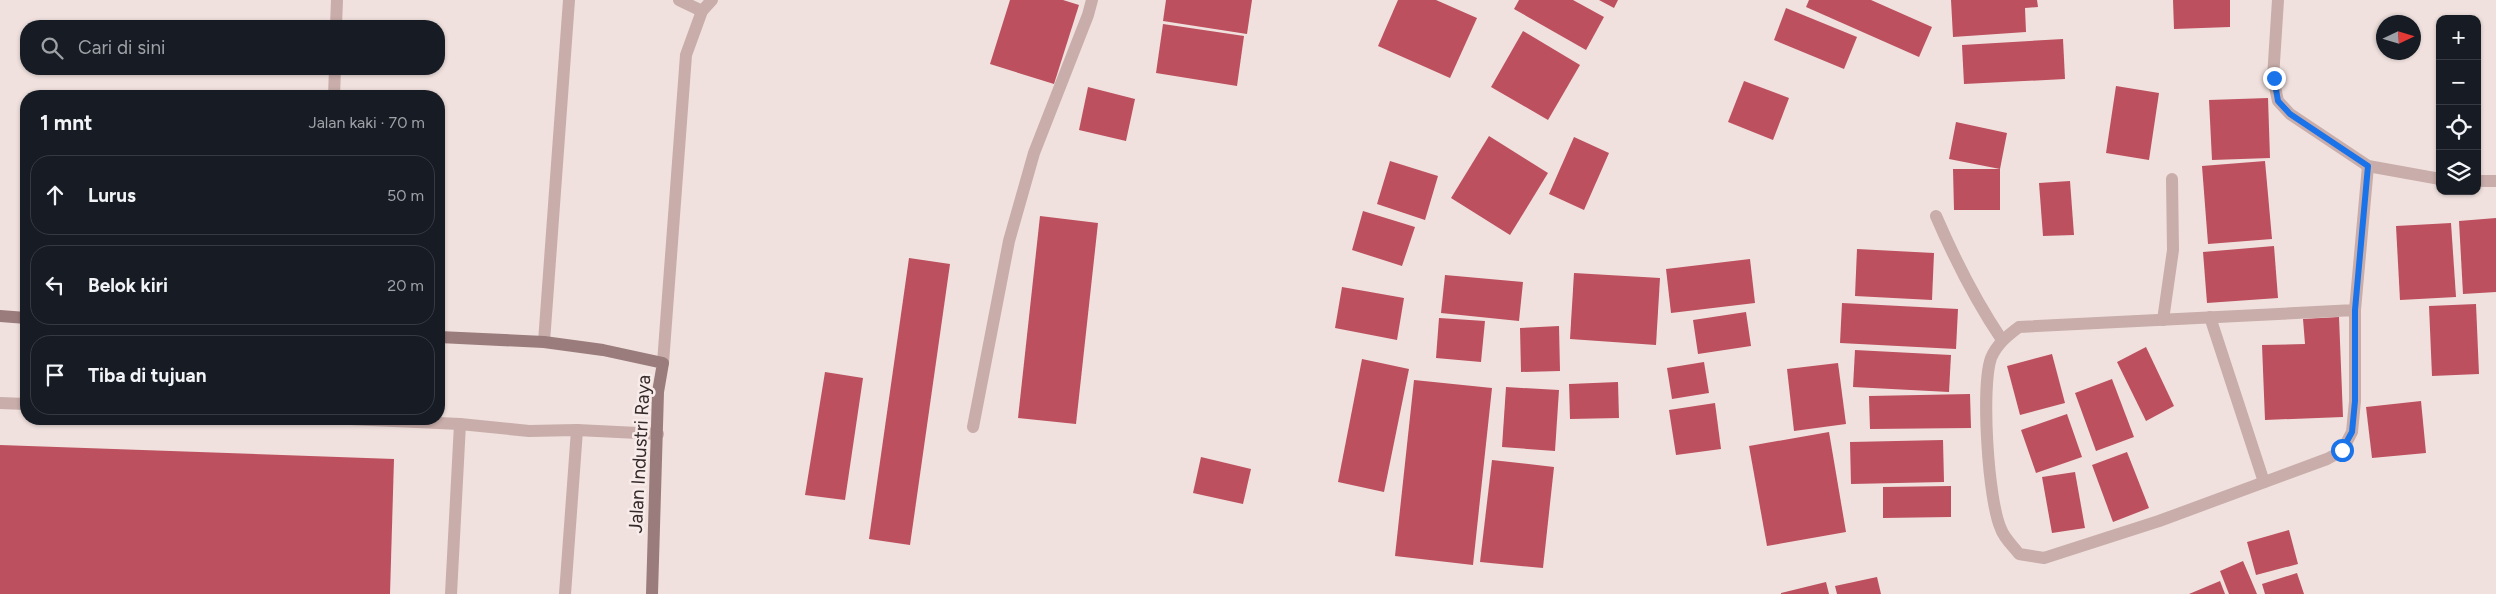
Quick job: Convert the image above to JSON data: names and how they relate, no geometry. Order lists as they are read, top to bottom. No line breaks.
{"streets":{"street":["Jalan Industri Raya"]},"north":"right","page":{"map_buttons":["+","−"],"search":"Cari di sini","heading":["1 mnt","Jalan kaki · 70 m"],"list":[["Lurus","50 m"],["Belok kiri","20 m"],"Tiba di tujuan"]}}
